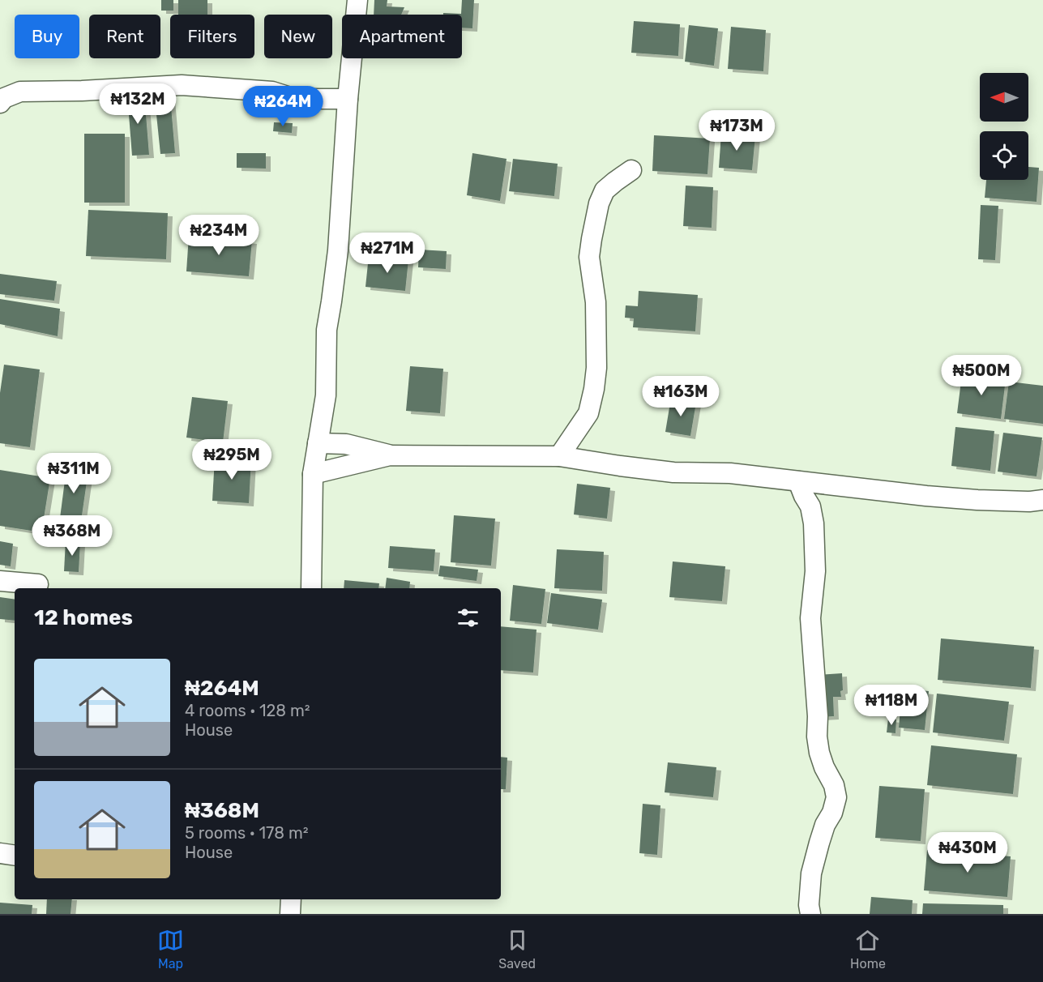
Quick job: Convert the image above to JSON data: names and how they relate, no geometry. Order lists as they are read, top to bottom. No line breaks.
{"north":"left","page":{"chip":["Buy","Rent","Filters","New","Apartment"],"price":["₦132M","₦264M","₦173M","₦234M","₦271M","₦500M","₦163M","₦295M","₦311M","₦368M","₦118M","₦430M"],"heading":"12 homes","list":[{"name":"₦264M","note":"4 rooms · 128 m² · House"},{"name":"₦368M","note":"5 rooms · 178 m² · House"}],"tabs":["Map","Saved","Home"]}}
